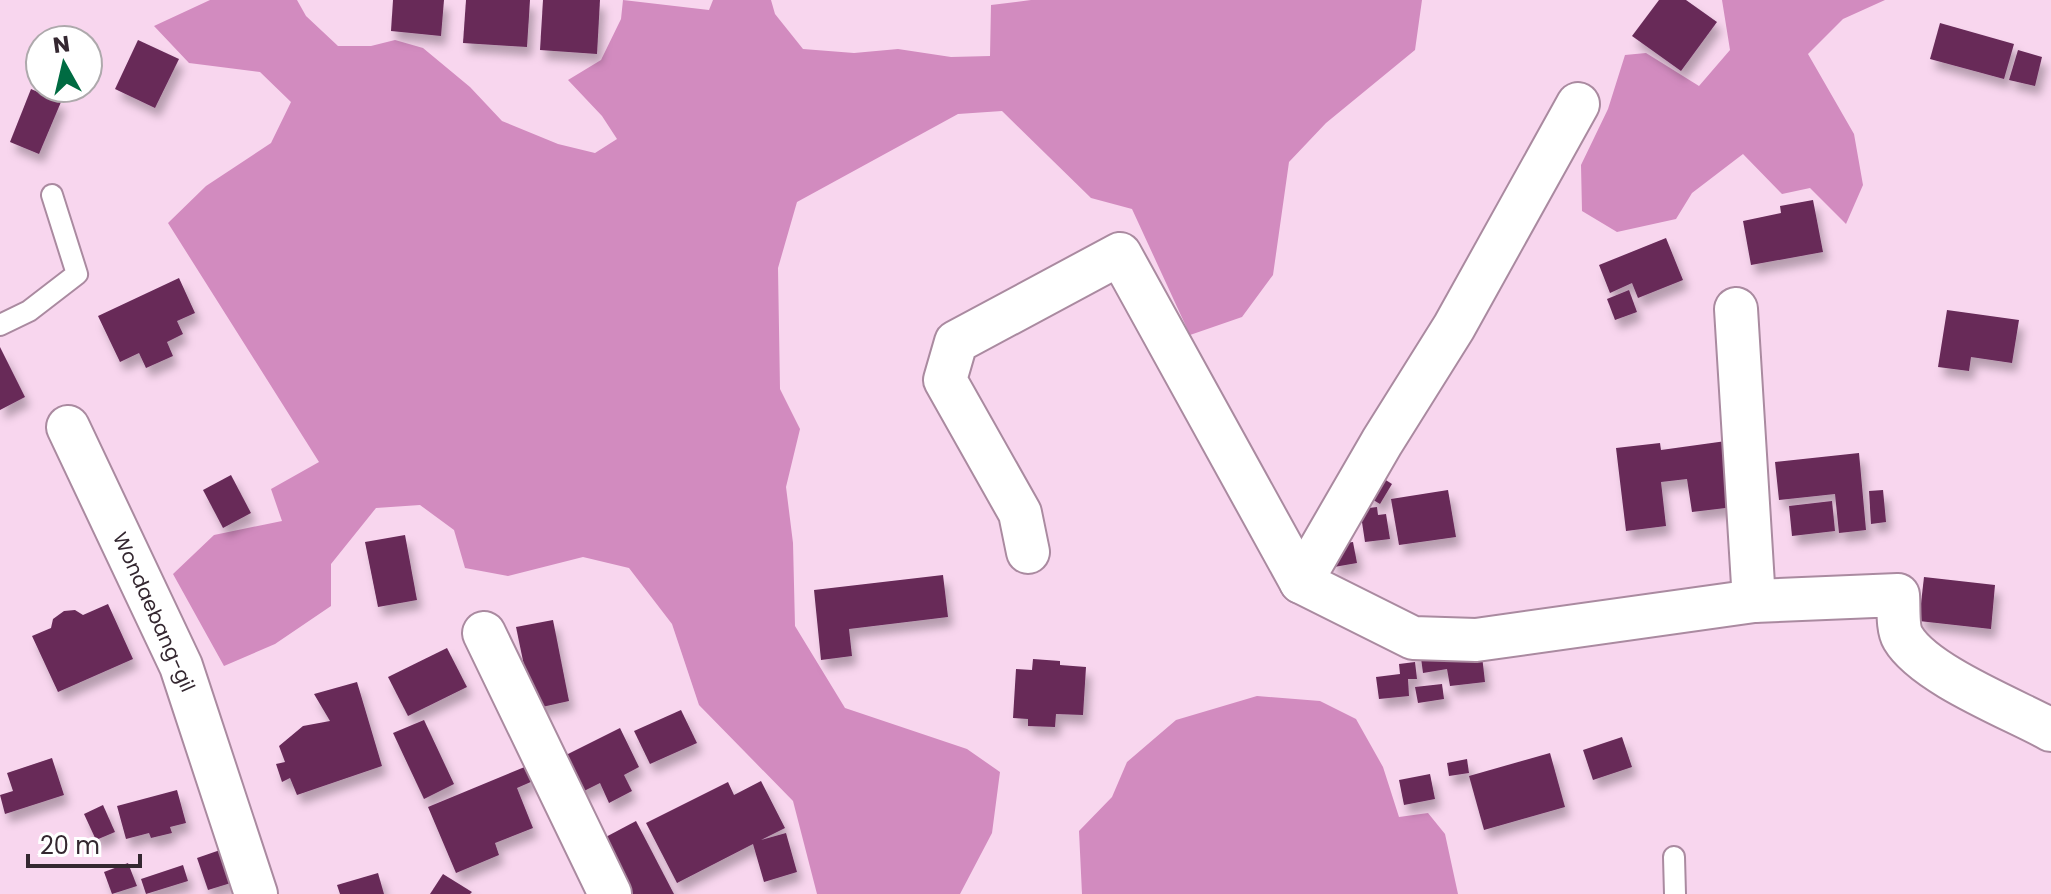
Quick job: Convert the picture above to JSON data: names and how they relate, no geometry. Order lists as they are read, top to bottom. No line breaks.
{"streets":{"street":["Wondaebang-gil"]},"scale_bar":"20 m","north":"top"}
